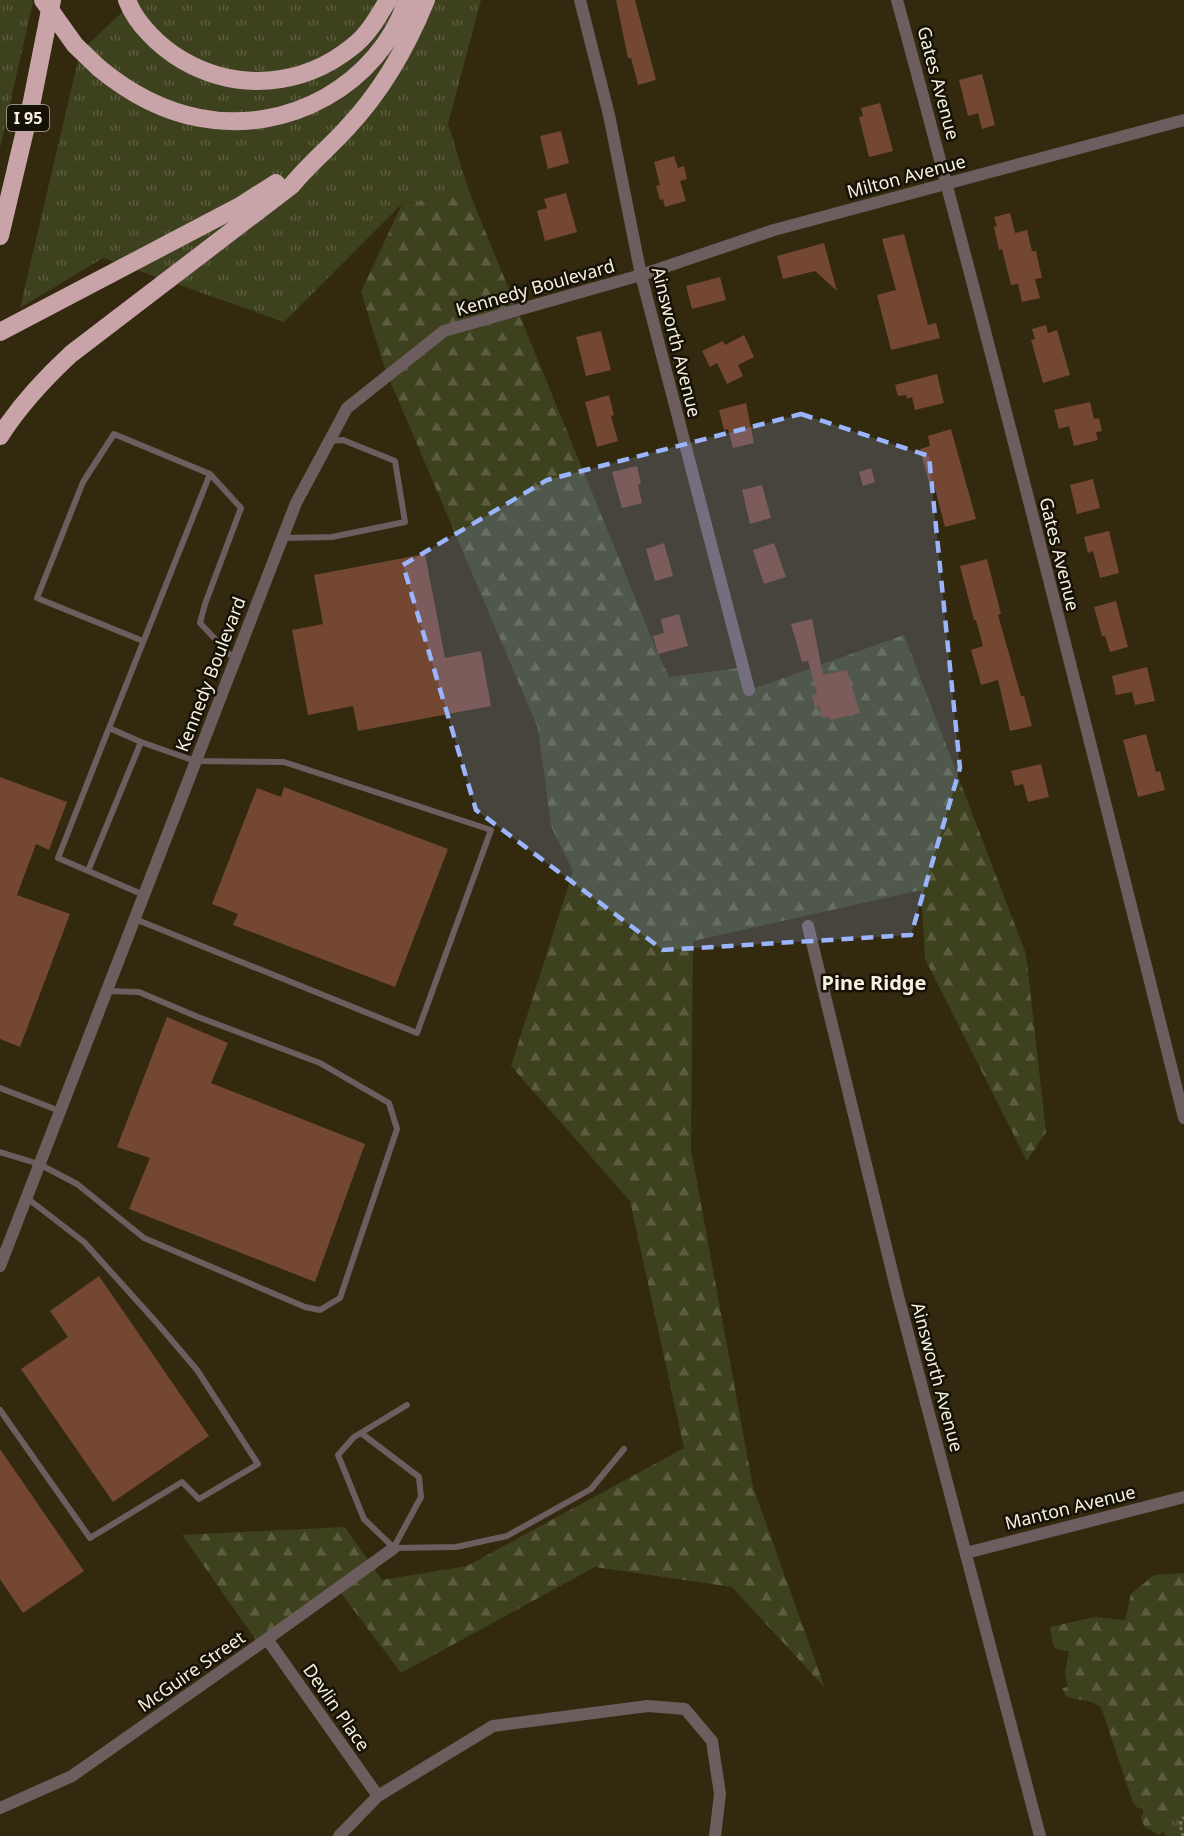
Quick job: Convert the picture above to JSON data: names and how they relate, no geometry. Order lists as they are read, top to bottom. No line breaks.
{"streets":{"highway":["I 95"],"street":["Gates Avenue","Milton Avenue","Kennedy Boulevard","Ainsworth Avenue","Manton Avenue","McGuire Street","Devlin Place"]},"crossings":[["Gates Avenue","Milton Avenue"],["Milton Avenue","Kennedy Boulevard"],["Milton Avenue","Ainsworth Avenue"],["Kennedy Boulevard","Ainsworth Avenue"],["Ainsworth Avenue","Manton Avenue"],["McGuire Street","Devlin Place"]],"districts":["Pine Ridge"]}
